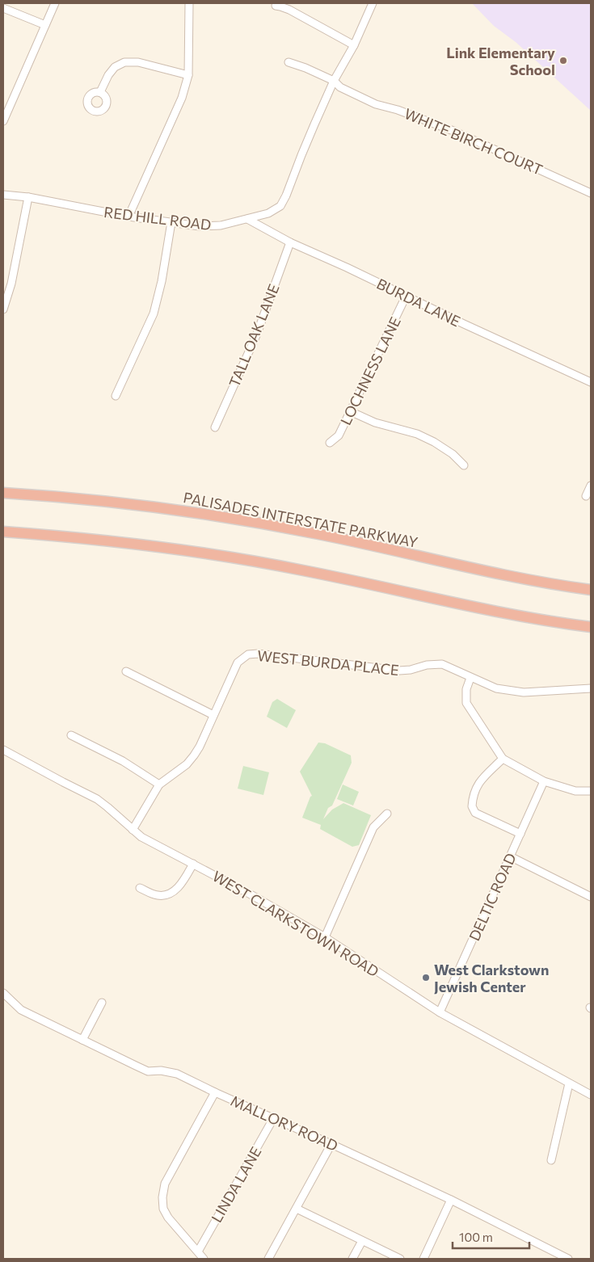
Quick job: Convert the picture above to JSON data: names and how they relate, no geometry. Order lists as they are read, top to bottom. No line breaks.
{"streets":{"highway":["PALISADES INTERSTATE PARKWAY"],"street":["WHITE BIRCH COURT","RED HILL ROAD","BURDA LANE","TALL OAK LANE","LOCHNESS LANE","WEST BURDA PLACE","DELTIC ROAD","WEST CLARKSTOWN ROAD","MALLORY ROAD","LINDA LANE"]},"crossings":[["WHITE BIRCH COURT","RED HILL ROAD"],["RED HILL ROAD","BURDA LANE"],["BURDA LANE","TALL OAK LANE"],["BURDA LANE","LOCHNESS LANE"],["WEST BURDA PLACE","WEST CLARKSTOWN ROAD"],["DELTIC ROAD","WEST CLARKSTOWN ROAD"],["MALLORY ROAD","LINDA LANE"]],"places":["Link Elementary School","West Clarkstown Jewish Center"],"scale_bar":"100 m"}
